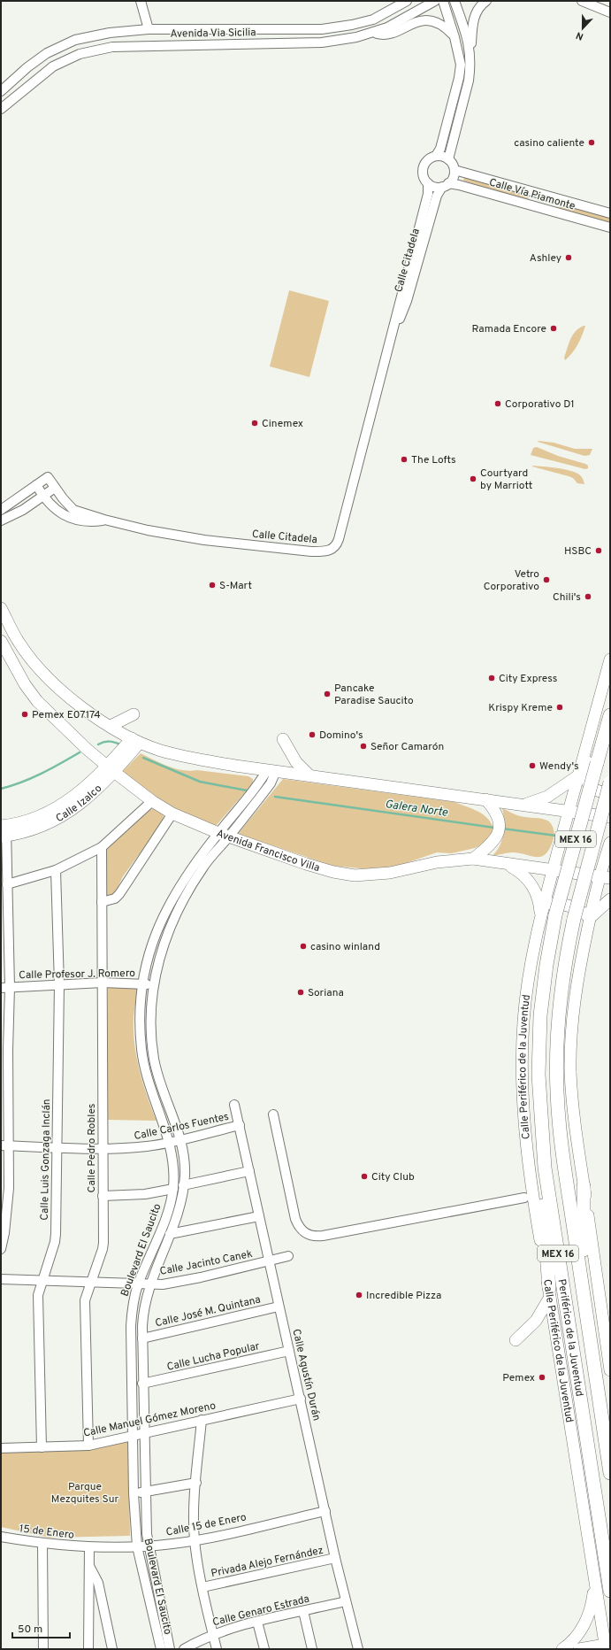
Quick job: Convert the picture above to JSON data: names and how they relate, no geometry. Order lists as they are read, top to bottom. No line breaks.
{"streets":{"highway":["MEX 16","Periférico de la Juventud"],"main road":["Calle Izalco","Avenida Francisco Villa","Calle Periférico de la Juventud"],"street":["Avenida Via Sicilia","Calle Vía Piamonte","Calle Citadela","Calle Profesor J. Romero","Calle Carlos Fuentes","Calle Pedro Robles","Calle Luis Gonzaga Inclán","Boulevard El Saucito","Calle Jacinto Canek","Calle José M. Quintana","Calle Lucha Popular","Calle Agustín Durán","Calle Manuel Gómez Moreno","Calle 15 de Enero","15 de Enero","Privada Alejo Fernández","Calle Genaro Estrada"]},"crossings":[["Calle Vía Piamonte","Calle Citadela"],["Calle Izalco","Avenida Francisco Villa"],["Avenida Francisco Villa","Calle Periférico de la Juventud"],["Avenida Francisco Villa","Boulevard El Saucito"],["Calle Profesor J. Romero","Calle Pedro Robles"],["Calle Profesor J. Romero","Calle Luis Gonzaga Inclán"],["Calle Profesor J. Romero","Boulevard El Saucito"],["Calle Carlos Fuentes","Calle Pedro Robles"],["Calle Carlos Fuentes","Calle Luis Gonzaga Inclán"],["Calle Carlos Fuentes","Boulevard El Saucito"],["Calle Carlos Fuentes","Calle Agustín Durán"],["Calle Pedro Robles","Calle Jacinto Canek"],["Calle Pedro Robles","Calle Manuel Gómez Moreno"],["Calle Luis Gonzaga Inclán","Calle Jacinto Canek"],["Calle Luis Gonzaga Inclán","Calle Manuel Gómez Moreno"],["Boulevard El Saucito","Calle Jacinto Canek"],["Boulevard El Saucito","Calle José M. Quintana"],["Boulevard El Saucito","Calle Lucha Popular"],["Boulevard El Saucito","Calle Manuel Gómez Moreno"],["Boulevard El Saucito","Calle 15 de Enero"],["Calle Jacinto Canek","Calle Agustín Durán"],["Calle José M. Quintana","Calle Agustín Durán"],["Calle Lucha Popular","Calle Agustín Durán"],["Calle Agustín Durán","Calle Manuel Gómez Moreno"],["Calle Agustín Durán","Calle 15 de Enero"],["Calle Agustín Durán","Privada Alejo Fernández"],["Calle Agustín Durán","Calle Genaro Estrada"],["Calle 15 de Enero","15 de Enero"]],"water":["Galera Norte"],"parks":["Parque Mezquites Sur"],"places":["casino caliente","Ashley","Ramada Encore","Corporativo D1","Cinemex","The Lofts","Courtyard by Marriott","HSBC","Vetro Corporativo","S-Mart","Chili's","City Express","Pancake Paradise Saucito","Krispy Kreme","Pemex E07174","Domino's","Señor Camarón","Wendy's","casino winland","Soriana","City Club","Incredible Pizza","Pemex"],"scale_bar":"50 m","north":"bottom"}
